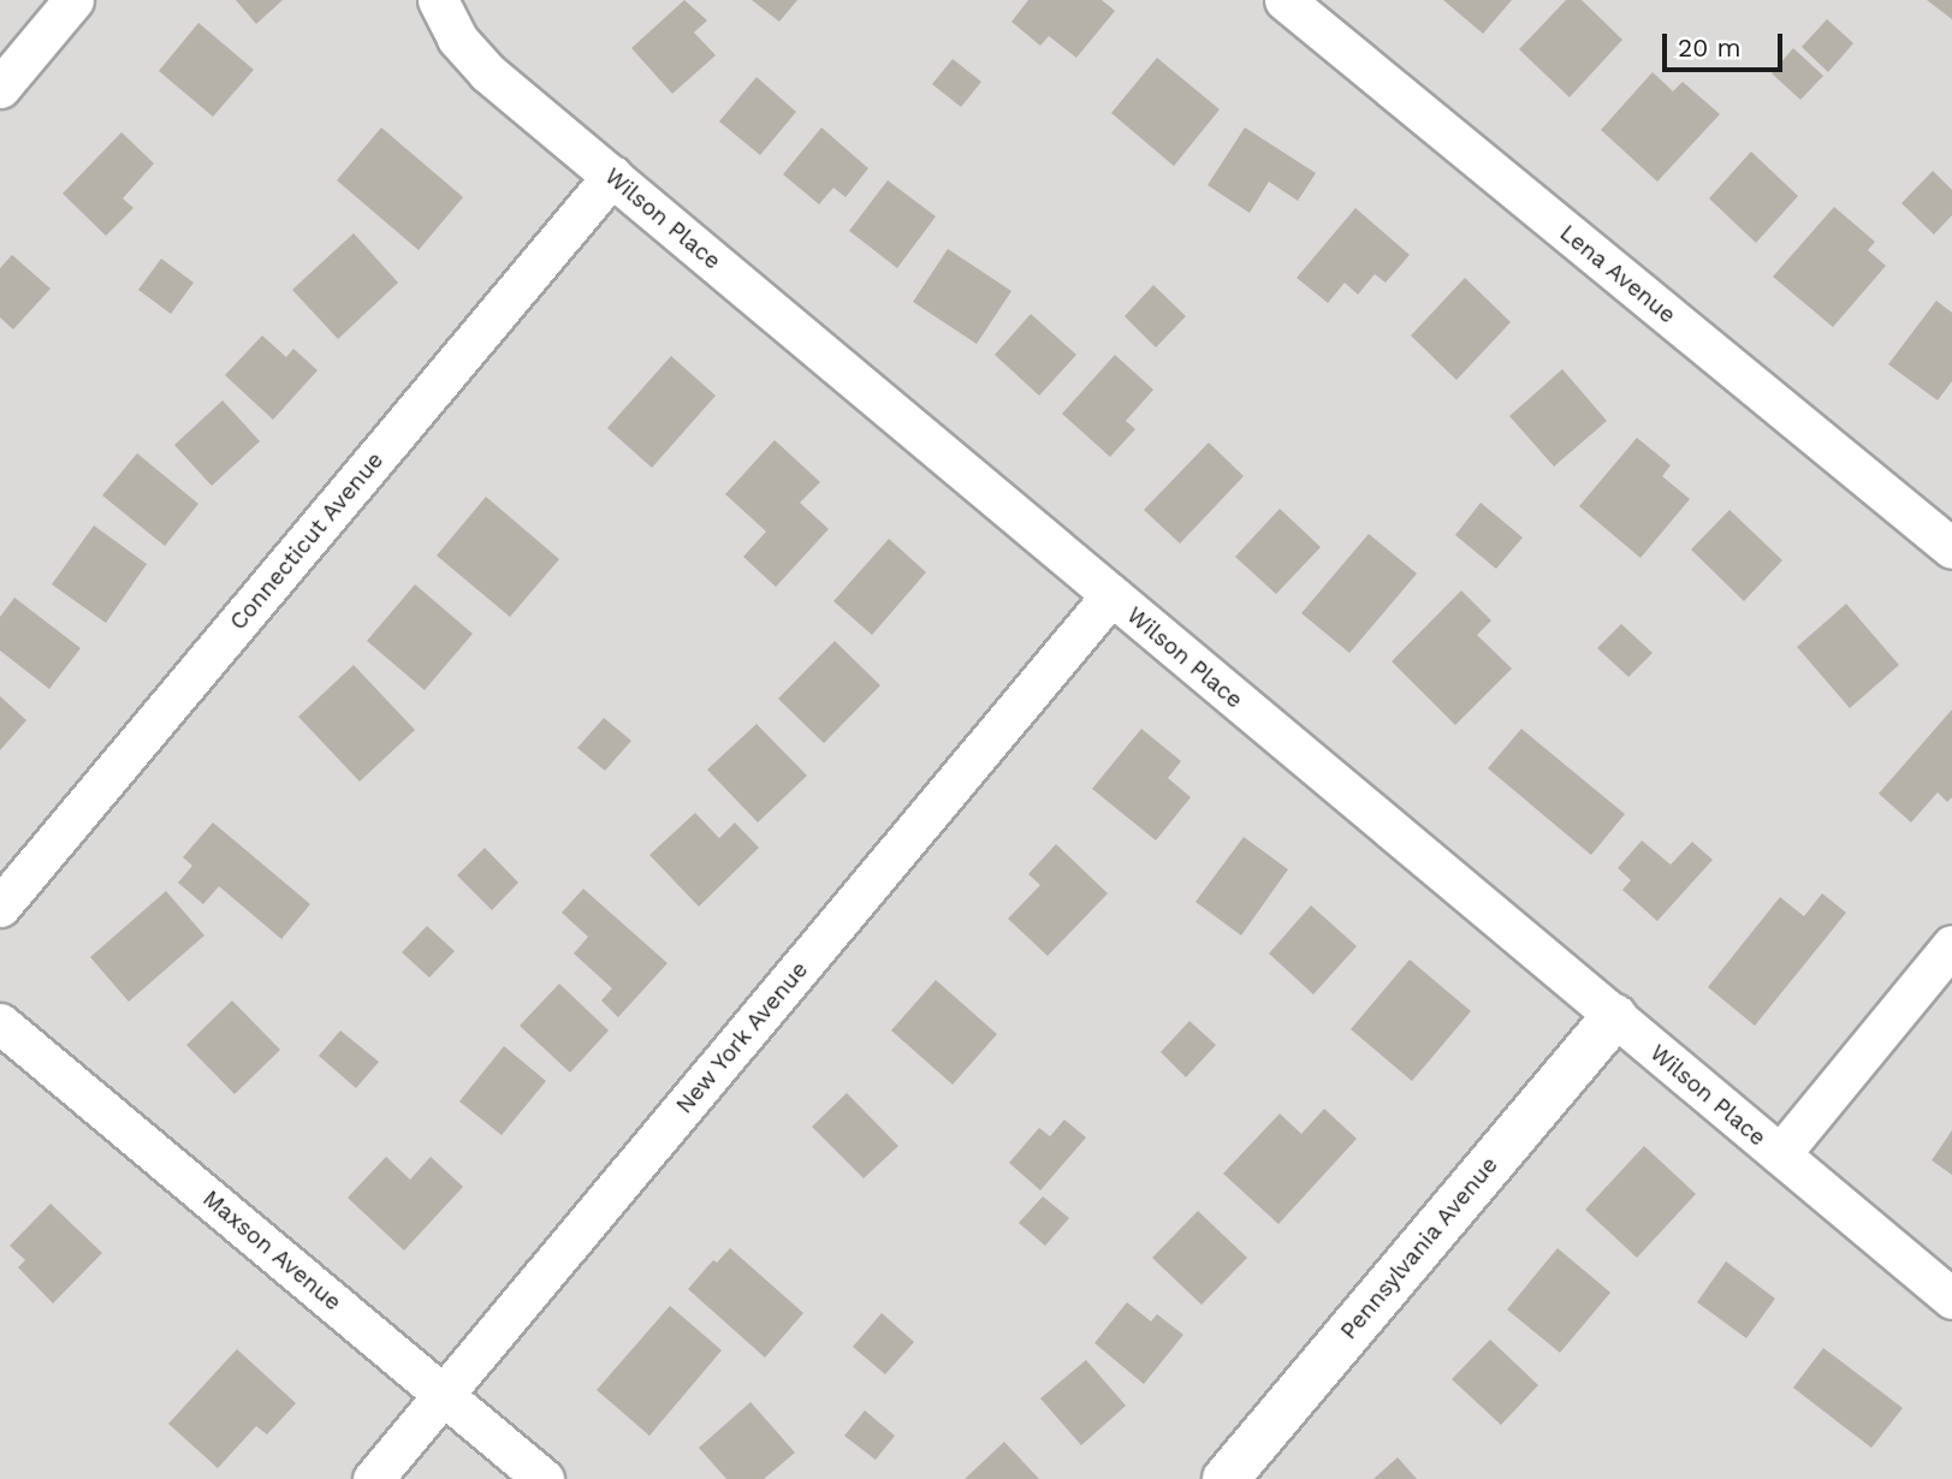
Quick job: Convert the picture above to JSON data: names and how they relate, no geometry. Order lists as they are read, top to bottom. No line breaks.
{"streets":{"street":["Wilson Place","Lena Avenue","Connecticut Avenue","New York Avenue","Pennsylvania Avenue","Maxson Avenue"]},"crossings":[["Wilson Place","Connecticut Avenue"],["Wilson Place","New York Avenue"],["Wilson Place","Pennsylvania Avenue"],["New York Avenue","Maxson Avenue"]],"scale_bar":"20 m"}
